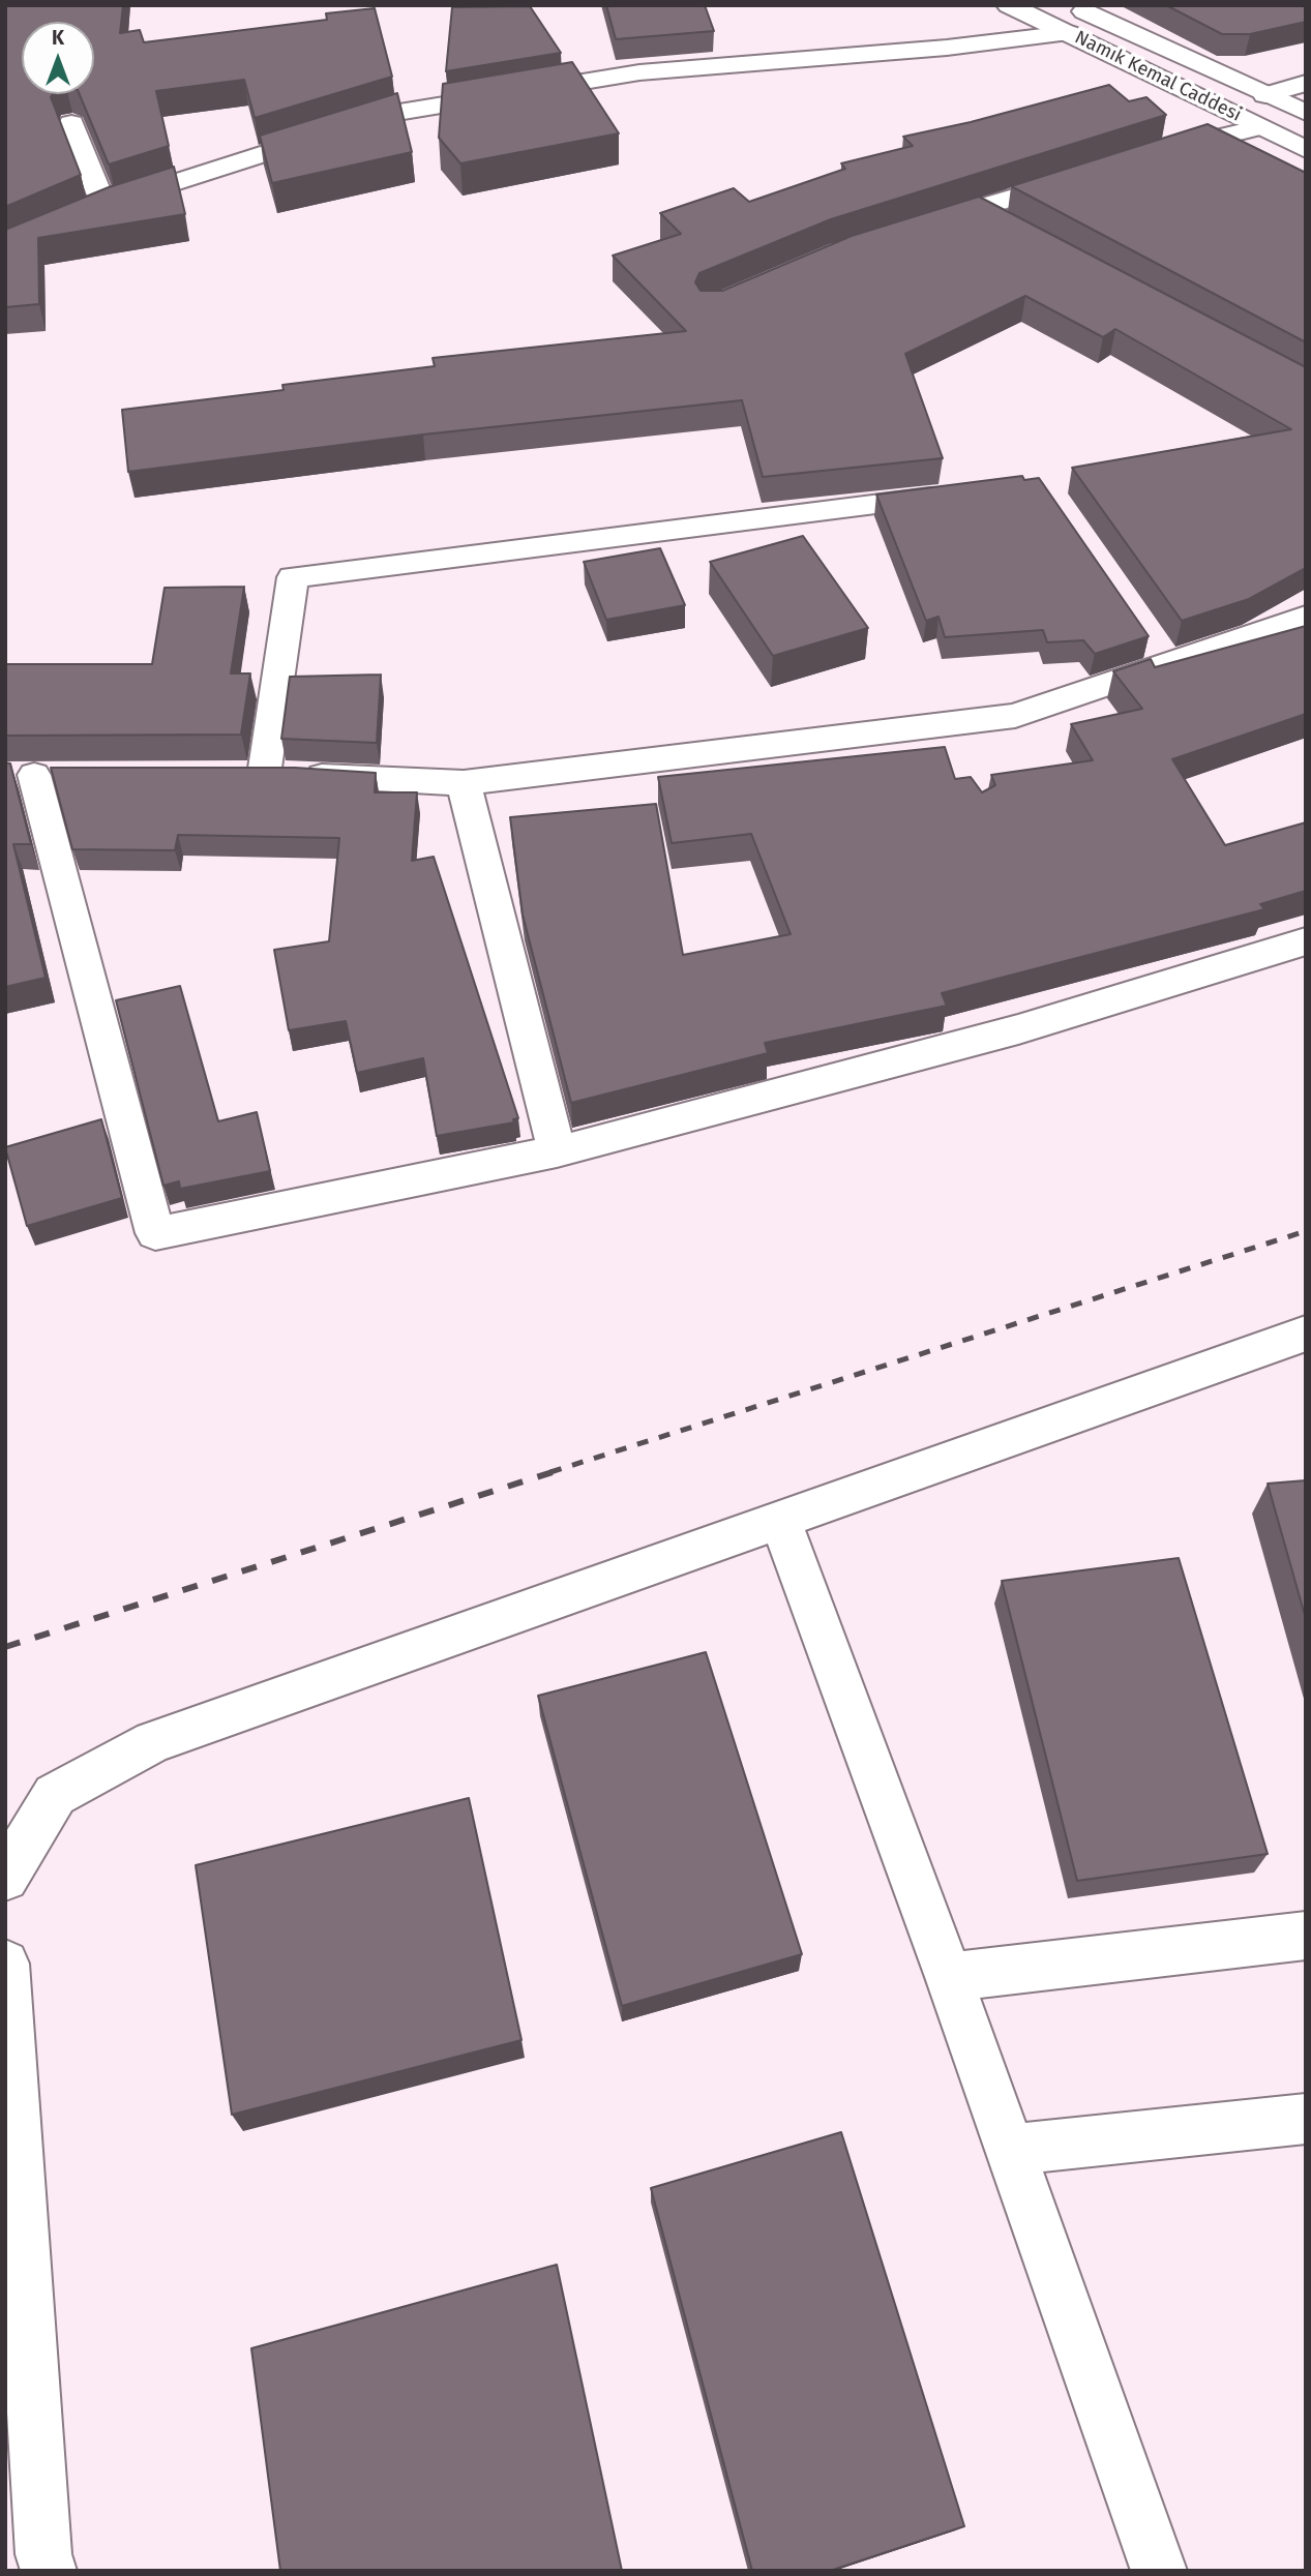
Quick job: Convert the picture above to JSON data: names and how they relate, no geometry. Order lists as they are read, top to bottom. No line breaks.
{"streets":{"street":["Namık Kemal Caddesi"]},"north":"top"}
